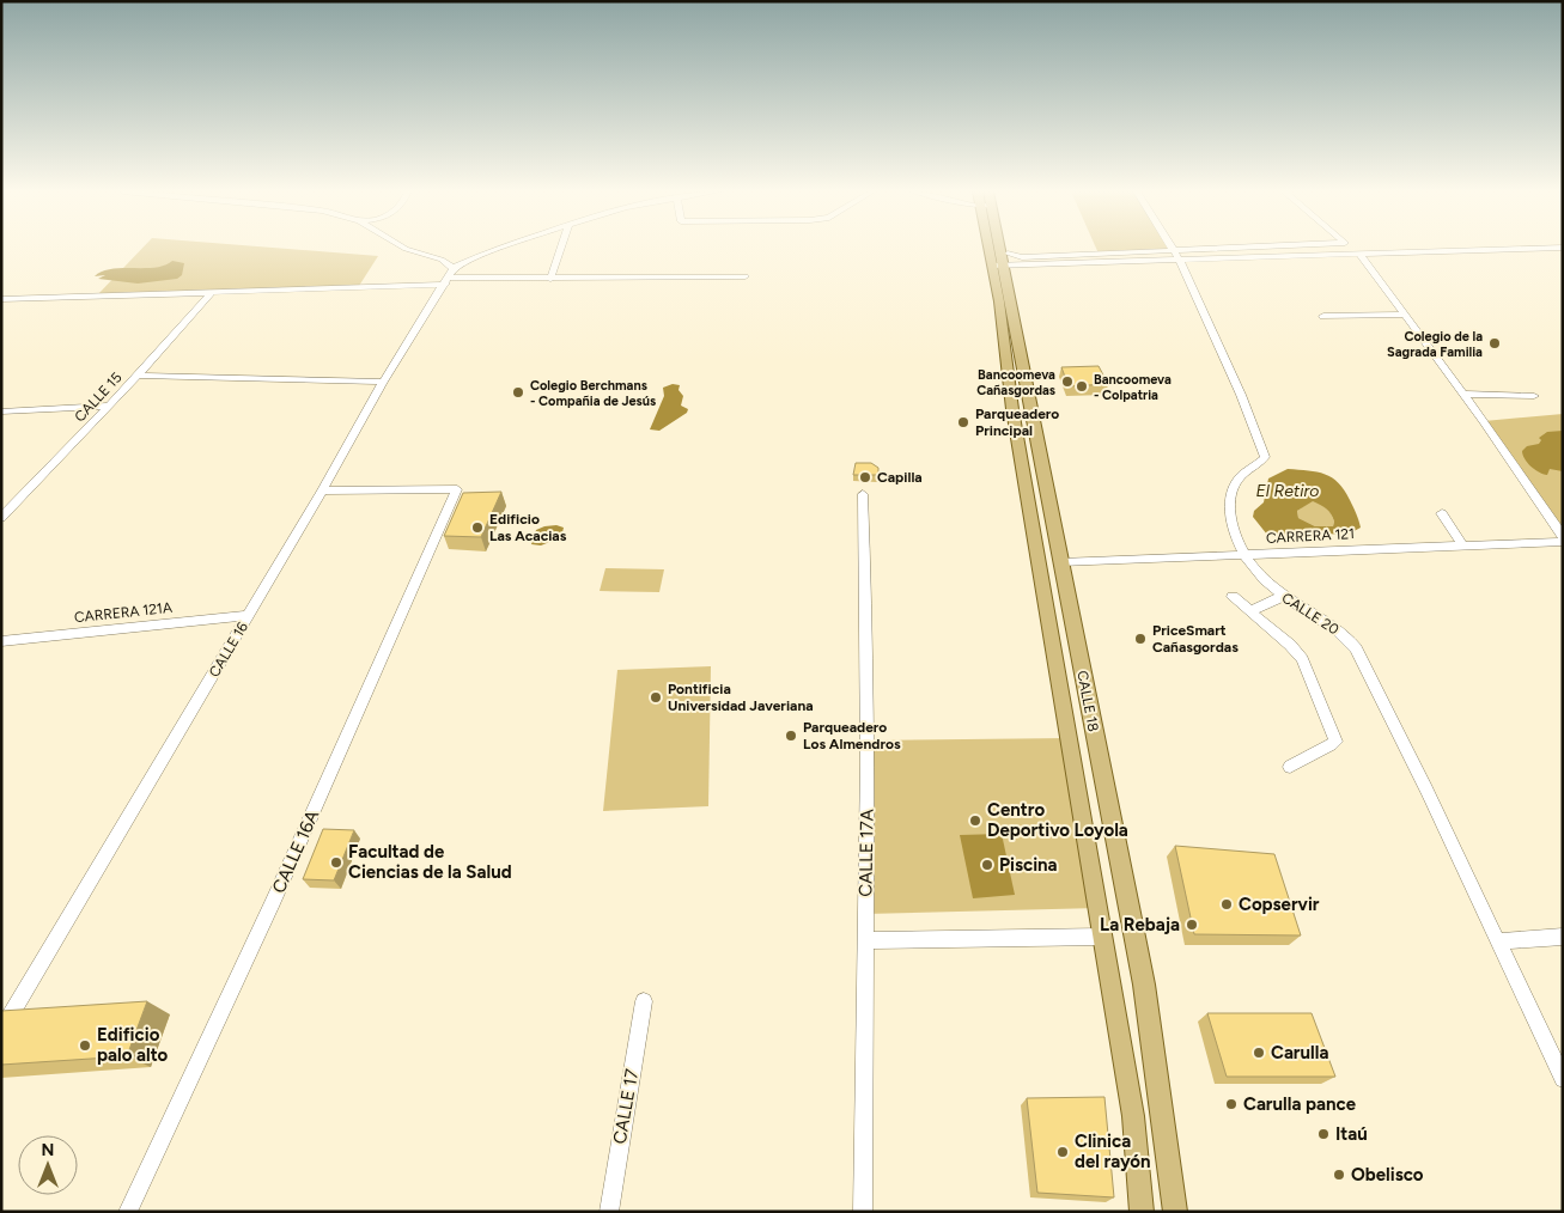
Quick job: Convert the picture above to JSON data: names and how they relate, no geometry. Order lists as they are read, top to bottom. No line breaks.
{"streets":{"main road":["CALLE 18"],"street":["CALLE 15","CARRERA 121","CARRERA 121A","CALLE 20","CALLE 16","CALLE 16A","CALLE 17A","CALLE 17"]},"crossings":[["CARRERA 121","CALLE 20"],["CARRERA 121","CALLE 18"],["CARRERA 121A","CALLE 16"],["CALLE 16","CALLE 16A"]],"water":["El Retiro"],"places":["Colegio de la Sagrada Familia","Bancoomeva Cañasgordas","Bancoomeva - Colpatria","Colegio Berchmans - Compañia de Jesús","Parqueadero Principal","Capilla","Edificio Las Acacias","PriceSmart Cañasgordas","Pontificia Universidad Javeriana","Parqueadero Los Almendros","Centro Deportivo Loyola","Facultad de Ciencias de la Salud","Piscina","Copservir","La Rebaja","Edificio palo alto","Carulla","Carulla pance","Itaú","Clinica del rayón","Obelisco"],"north":"top"}
